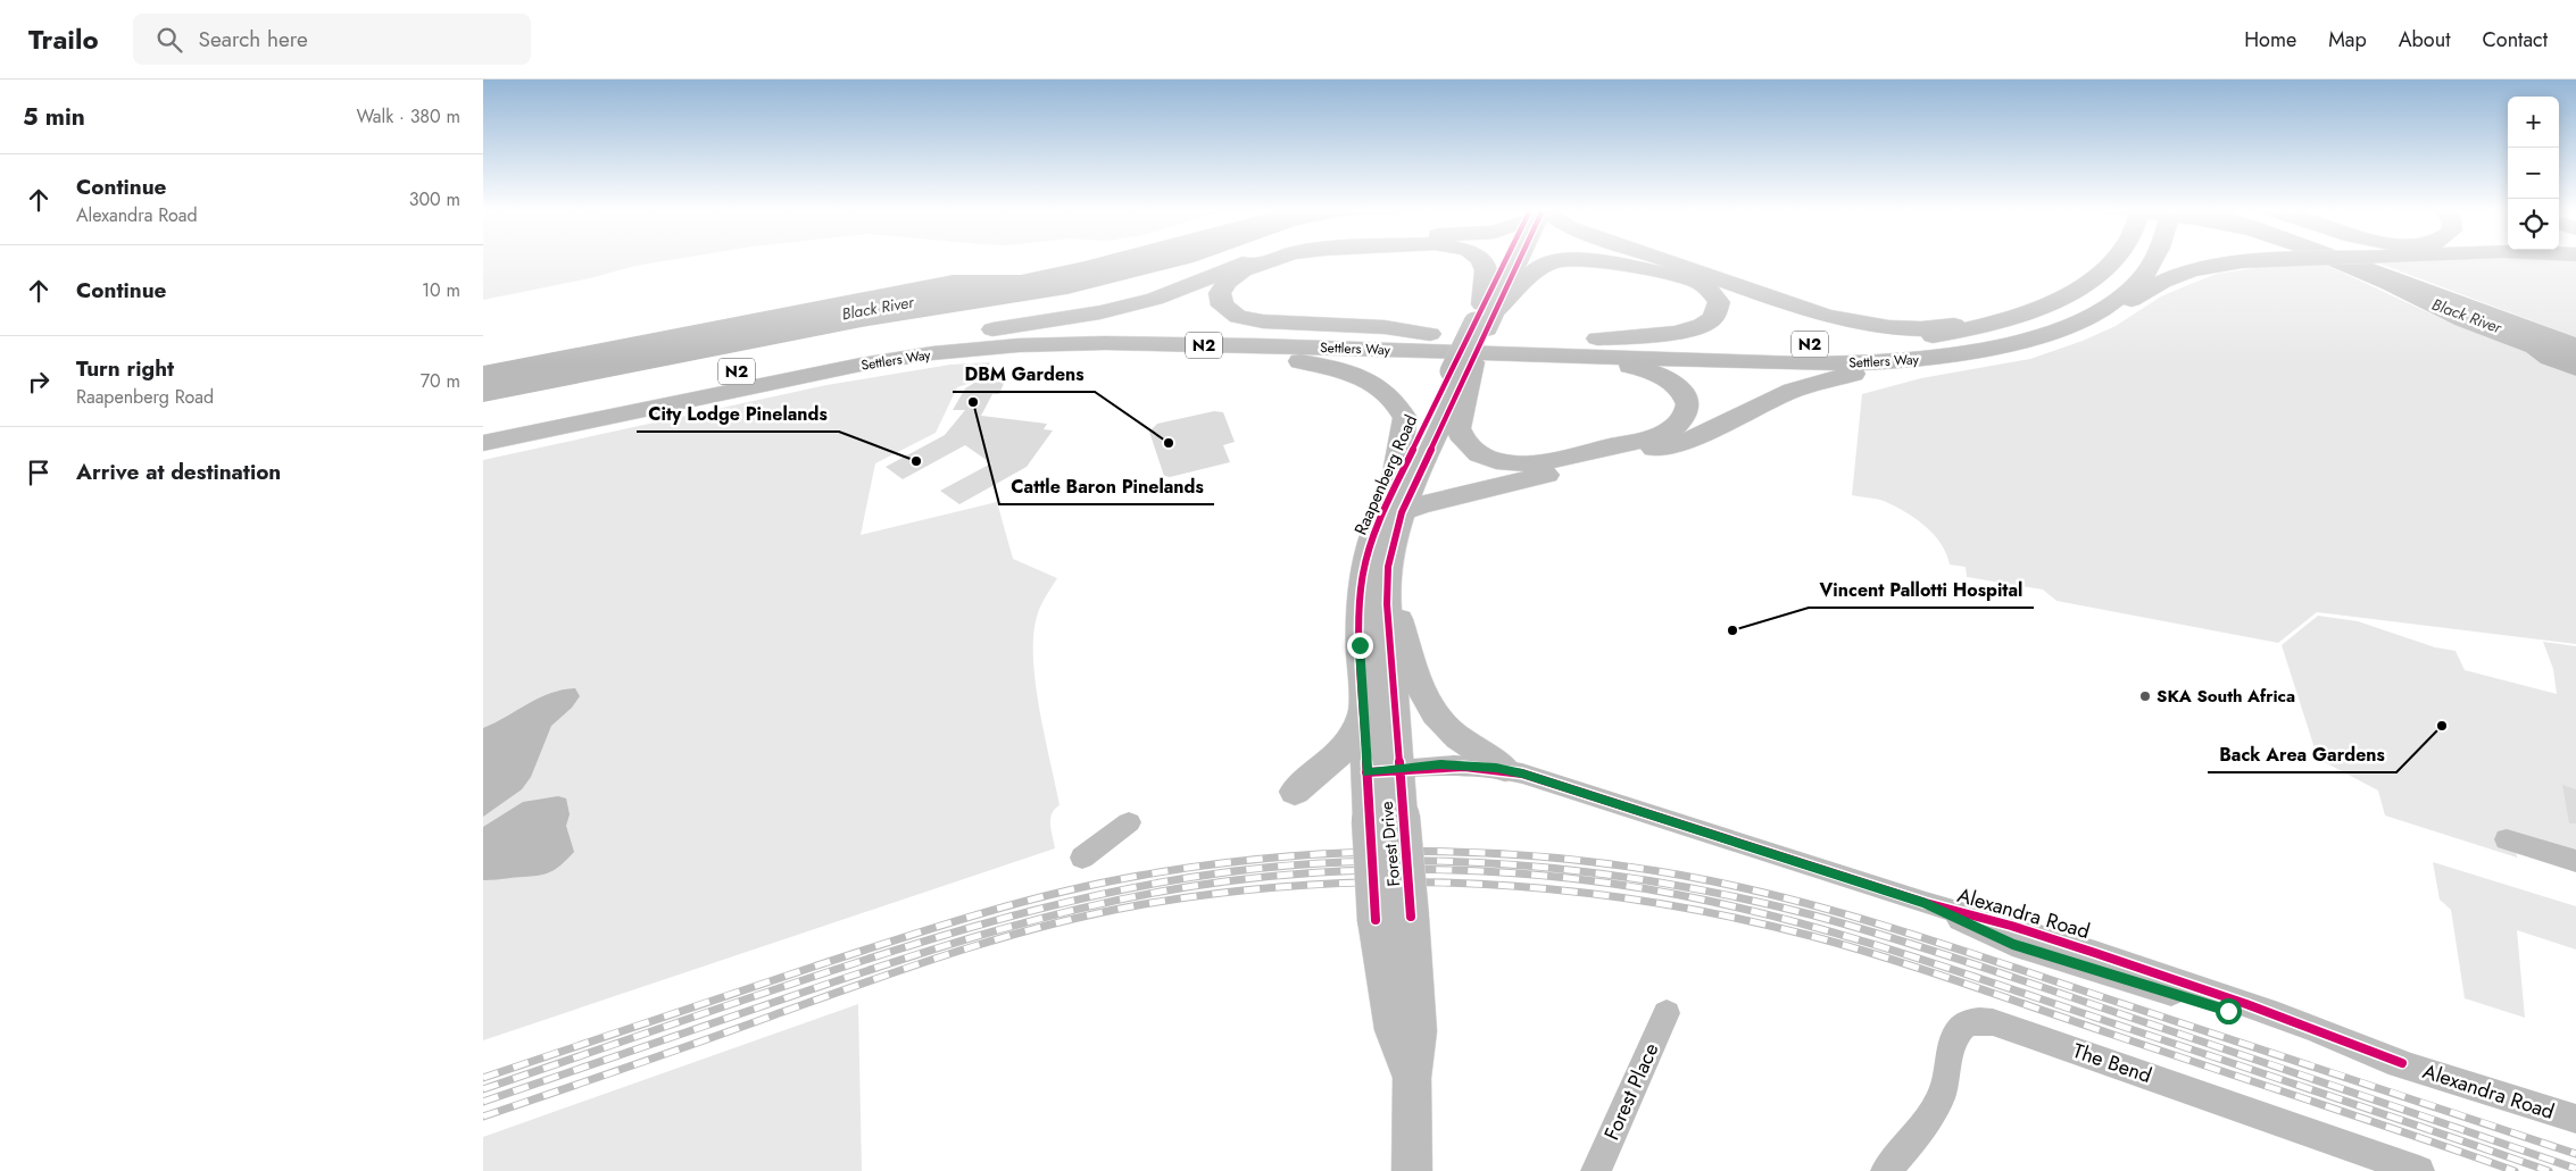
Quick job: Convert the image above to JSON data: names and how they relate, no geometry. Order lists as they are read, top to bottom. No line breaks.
{"streets":{"highway":["N2","Settlers Way"],"main road":["Raapenberg Road","Forest Drive"],"street":["Alexandra Road","The Bend","Forest Place"]},"crossings":[["Raapenberg Road","Forest Drive"],["Raapenberg Road","Alexandra Road"],["Forest Drive","Alexandra Road"]],"water":["Black River"],"places":["Cattle Baron Pinelands","DBM Gardens","City Lodge Pinelands","Vincent Pallotti Hospital","SKA South Africa","Back Area Gardens"],"page":{"header":"Trailo","search":"Search here","nav":["Home","Map","About","Contact"],"heading":["5 min","Walk · 380 m"],"map_buttons":["+","−"],"list":[["Continue","Alexandra Road","300 m"],["Continue","10 m"],["Turn right","Raapenberg Road","70 m"],"Arrive at destination"]}}
